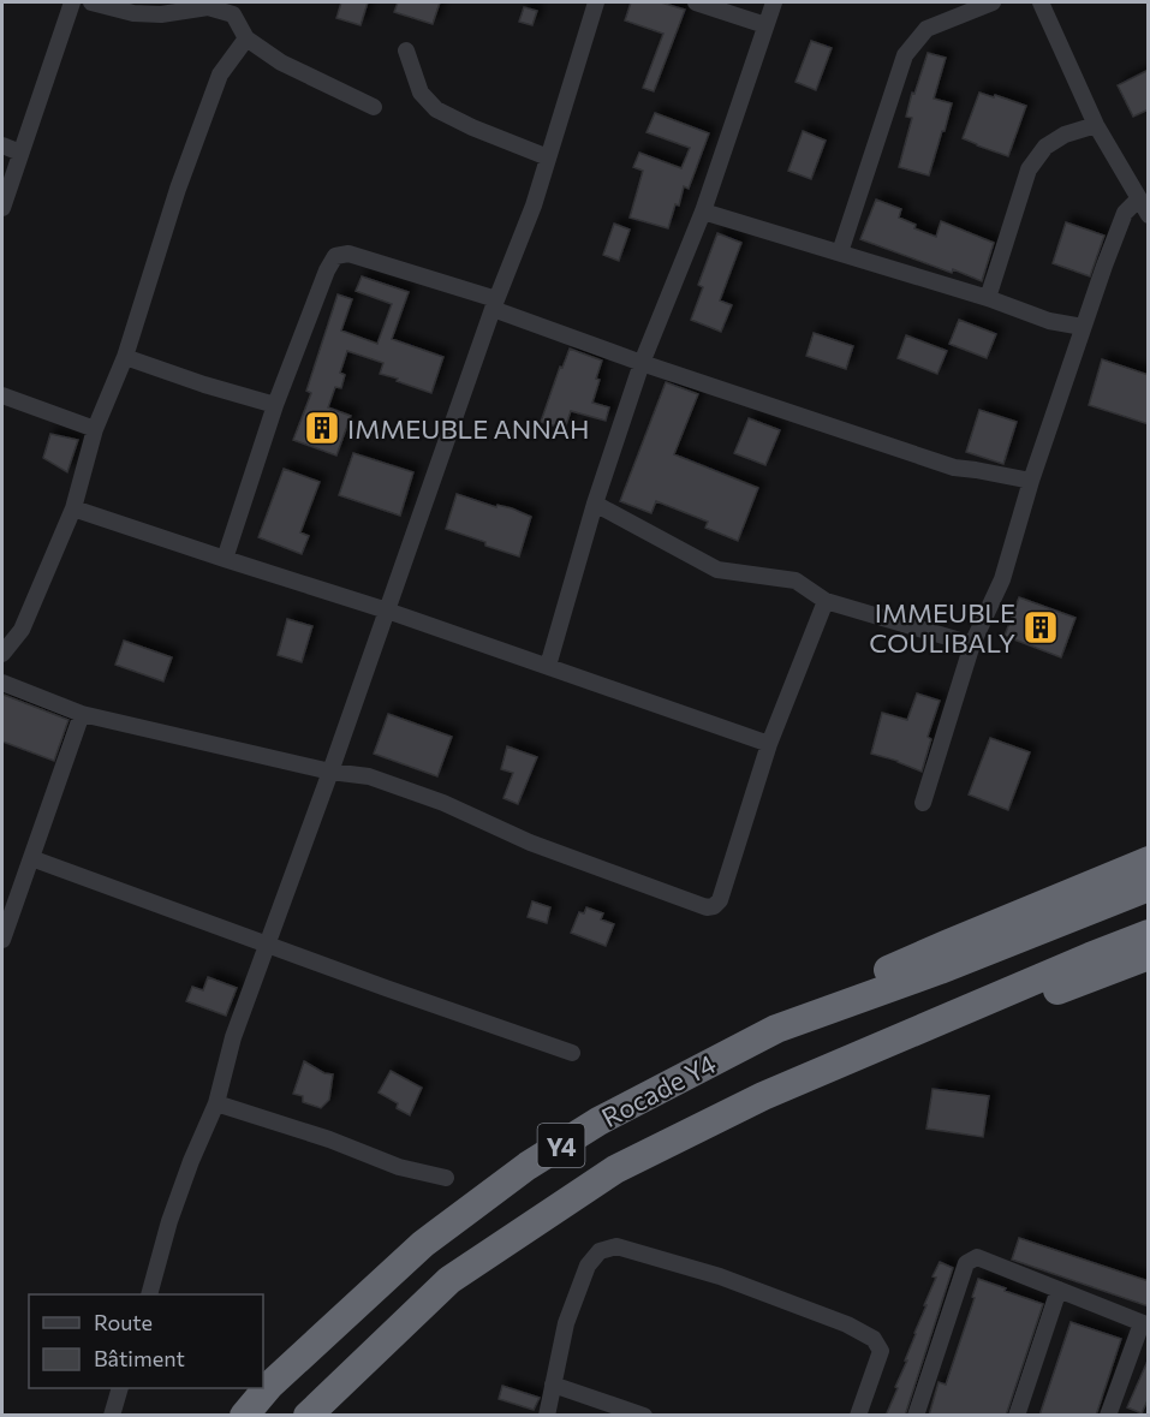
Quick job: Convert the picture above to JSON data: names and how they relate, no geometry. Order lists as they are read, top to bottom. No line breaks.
{"streets":{"highway":["Rocade Y4","Y4"]},"places":{"building":["IMMEUBLE ANNAH","IMMEUBLE COULIBALY"]},"legend":["Route","Bâtiment"]}
